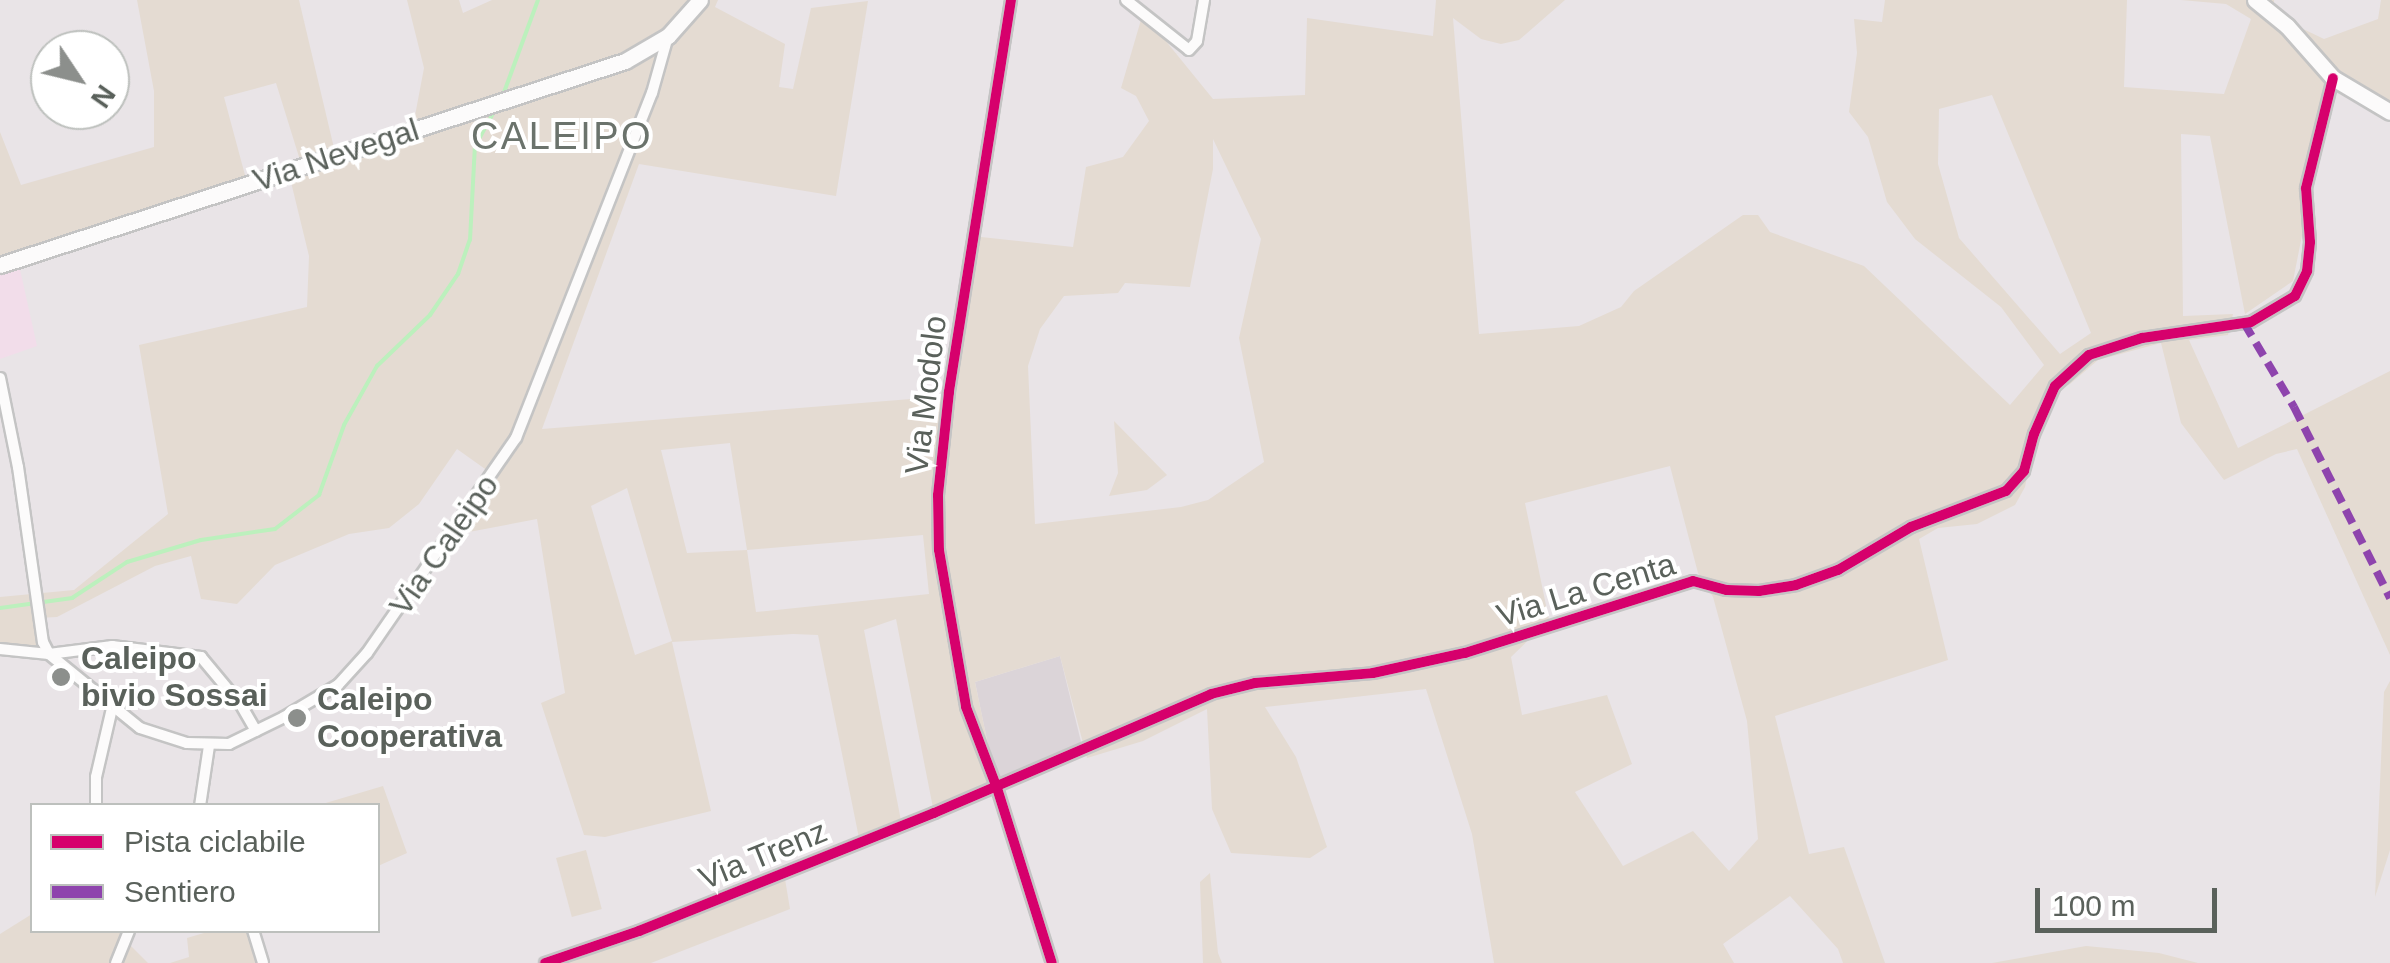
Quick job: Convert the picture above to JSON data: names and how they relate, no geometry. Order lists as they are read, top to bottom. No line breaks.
{"streets":{"main road":["Via Nevegal"],"street":["Via Modolo","Via Caleipo","Via La Centa","Via Trenz"]},"crossings":[["Via Nevegal","Via Caleipo"],["Via Modolo","Via La Centa"],["Via Modolo","Via Trenz"],["Via La Centa","Via Trenz"]],"districts":["CALEIPO"],"places":["Caleipo bivio Sossai","Caleipo Cooperativa"],"legend":["Pista ciclabile","Sentiero"],"scale_bar":"100 m","north":"bottom right"}
